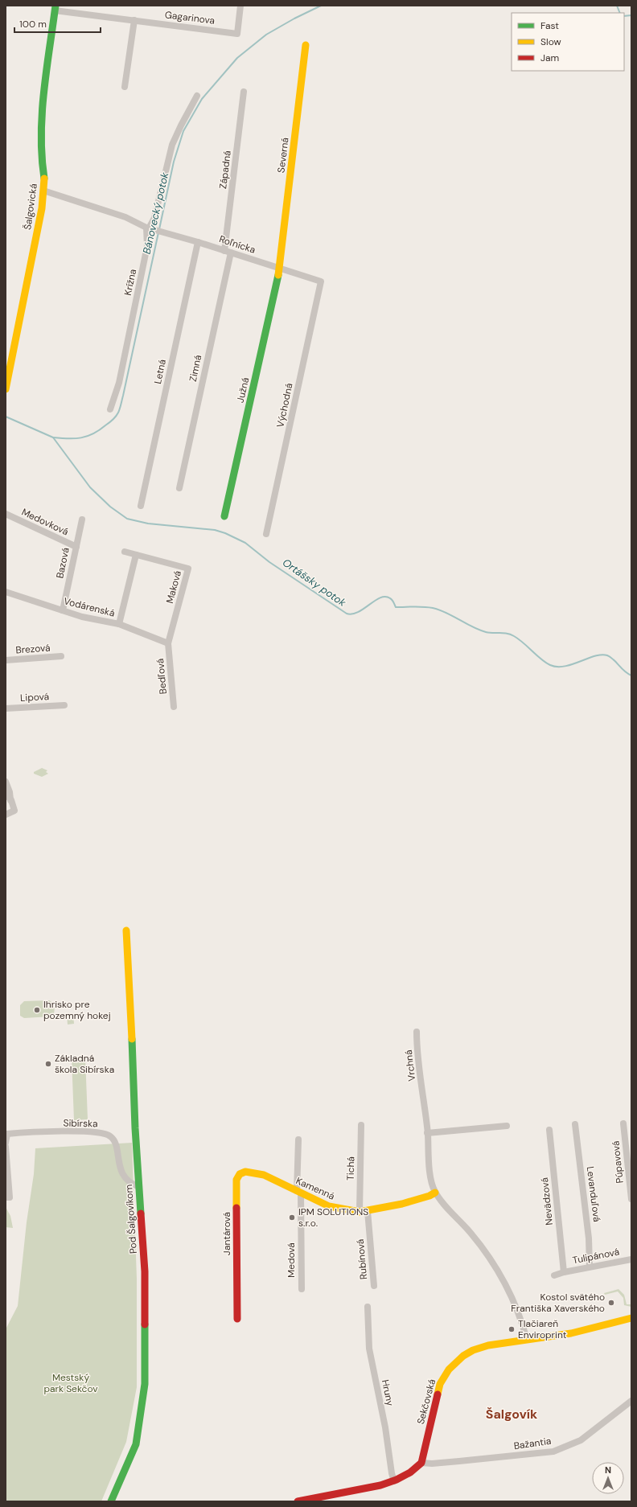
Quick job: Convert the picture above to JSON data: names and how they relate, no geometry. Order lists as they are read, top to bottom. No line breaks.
{"streets":{"street":["Gagarinova","Severná","Západná","Šalgovická","Roľnícka","Krížna","Zimná","Letná","Južná","Východná","Medovková","Bazová","Maková","Vodárenská","Brezová","Bedľová","Lipová","Vrchná","Sibírska","Púpavová","Tichá","Kamenná","Levanduľová","Nevädzová","Pod Šalgovíkom","Jantárová","Tulipánová","Rubínová","Medová","Hruny","Sekčovská","Bažantia"]},"crossings":[["Gagarinova","Šalgovická"],["Severná","Roľnícka"],["Severná","Južná"],["Západná","Roľnícka"],["Západná","Zimná"],["Roľnícka","Krížna"],["Roľnícka","Zimná"],["Roľnícka","Letná"],["Roľnícka","Južná"],["Roľnícka","Východná"],["Medovková","Bazová"],["Bazová","Vodárenská"],["Maková","Vodárenská"],["Maková","Bedľová"],["Vodárenská","Bedľová"],["Sibírska","Pod Šalgovíkom"],["Tichá","Kamenná"],["Kamenná","Jantárová"],["Kamenná","Rubínová"],["Kamenná","Medová"],["Levanduľová","Tulipánová"],["Nevädzová","Tulipánová"],["Sekčovská","Bažantia"]],"districts":["Šalgovík"],"water":["Bánovecký potok","Ortášsky potok"],"parks":["Mestský park Sekčov"],"places":["Ihrisko pre pozemný hokej","Základná škola Sibírska","IPM SOLUTIONS s.r.o.","Kostol svätého Františka Xaverského","Tlačiareň Enviroprint"],"legend":["Fast","Slow","Jam"],"scale_bar":"100 m","north":"top"}
